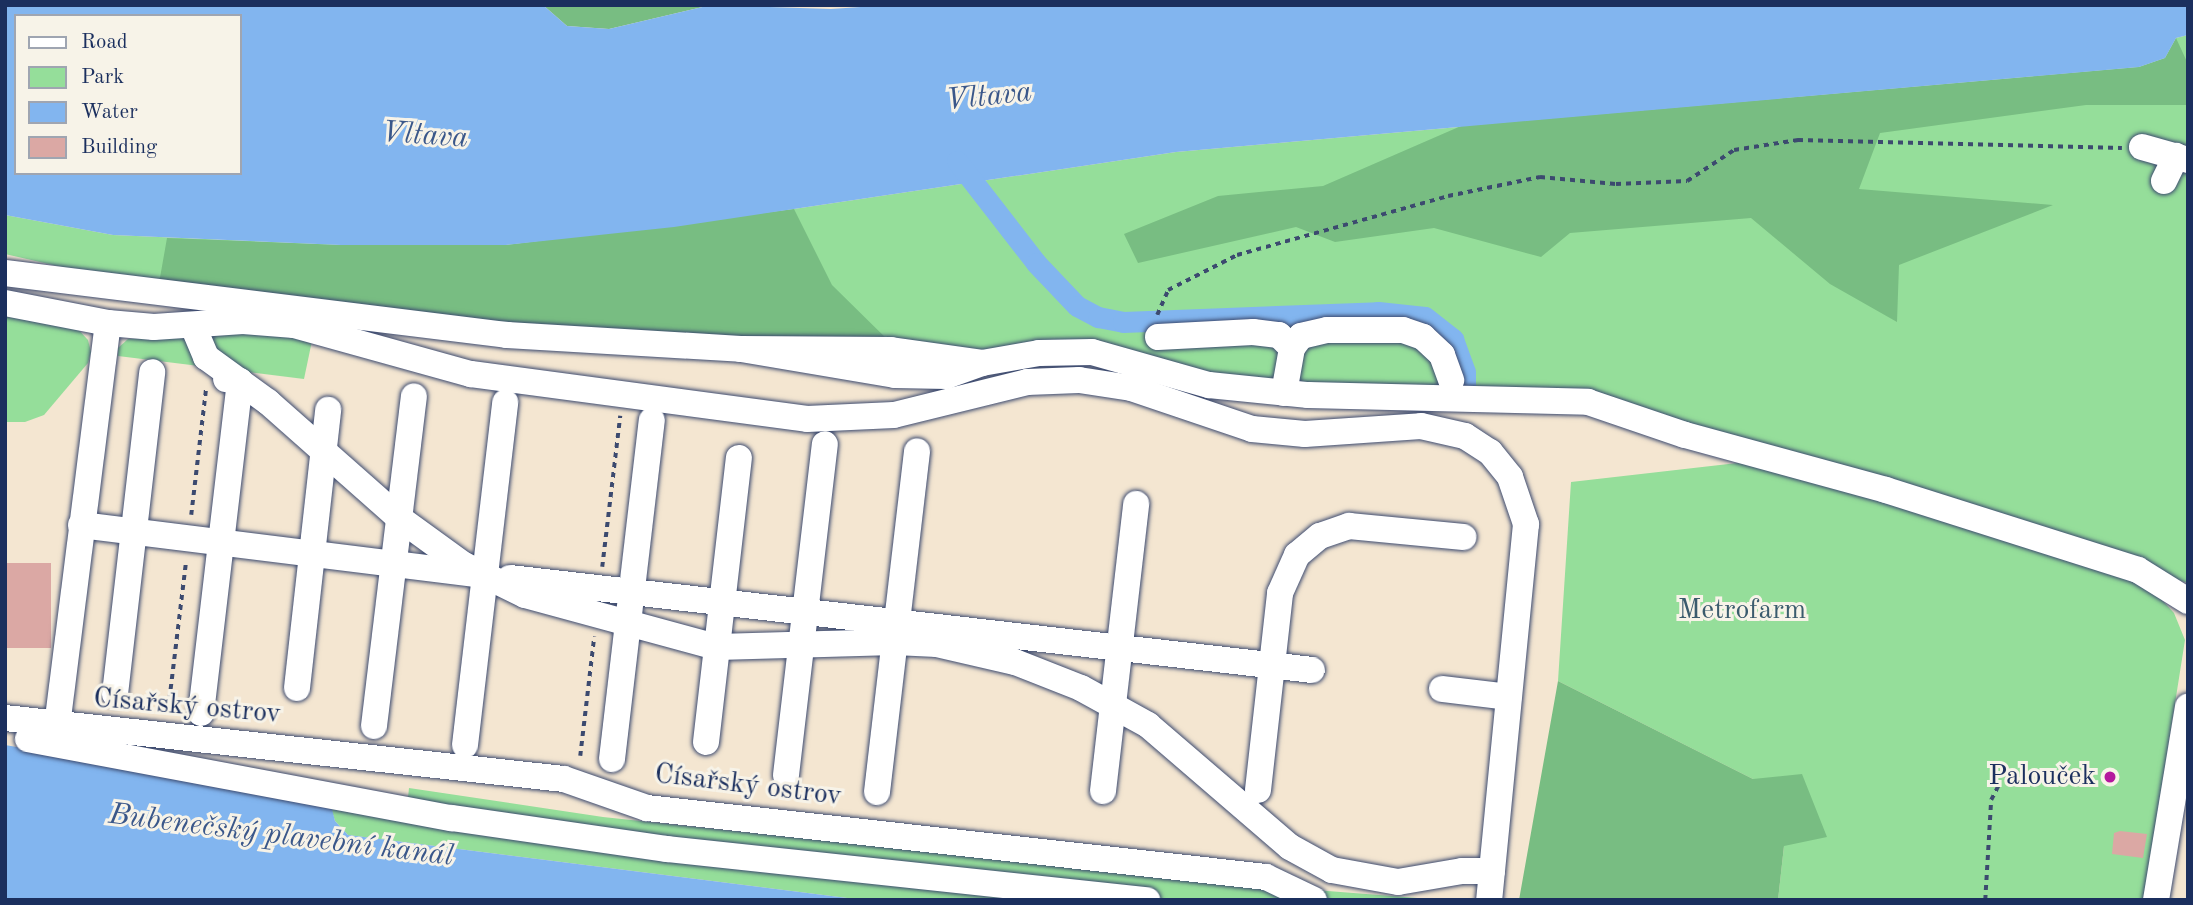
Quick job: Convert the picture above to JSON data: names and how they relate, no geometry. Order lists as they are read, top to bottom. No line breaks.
{"streets":{"street":["Císařský ostrov"]},"water":["Vltava","Bubenečský plavební kanál"],"parks":["Metrofarm"],"places":["Palouček"],"legend":["Road","Park","Water","Building"]}
